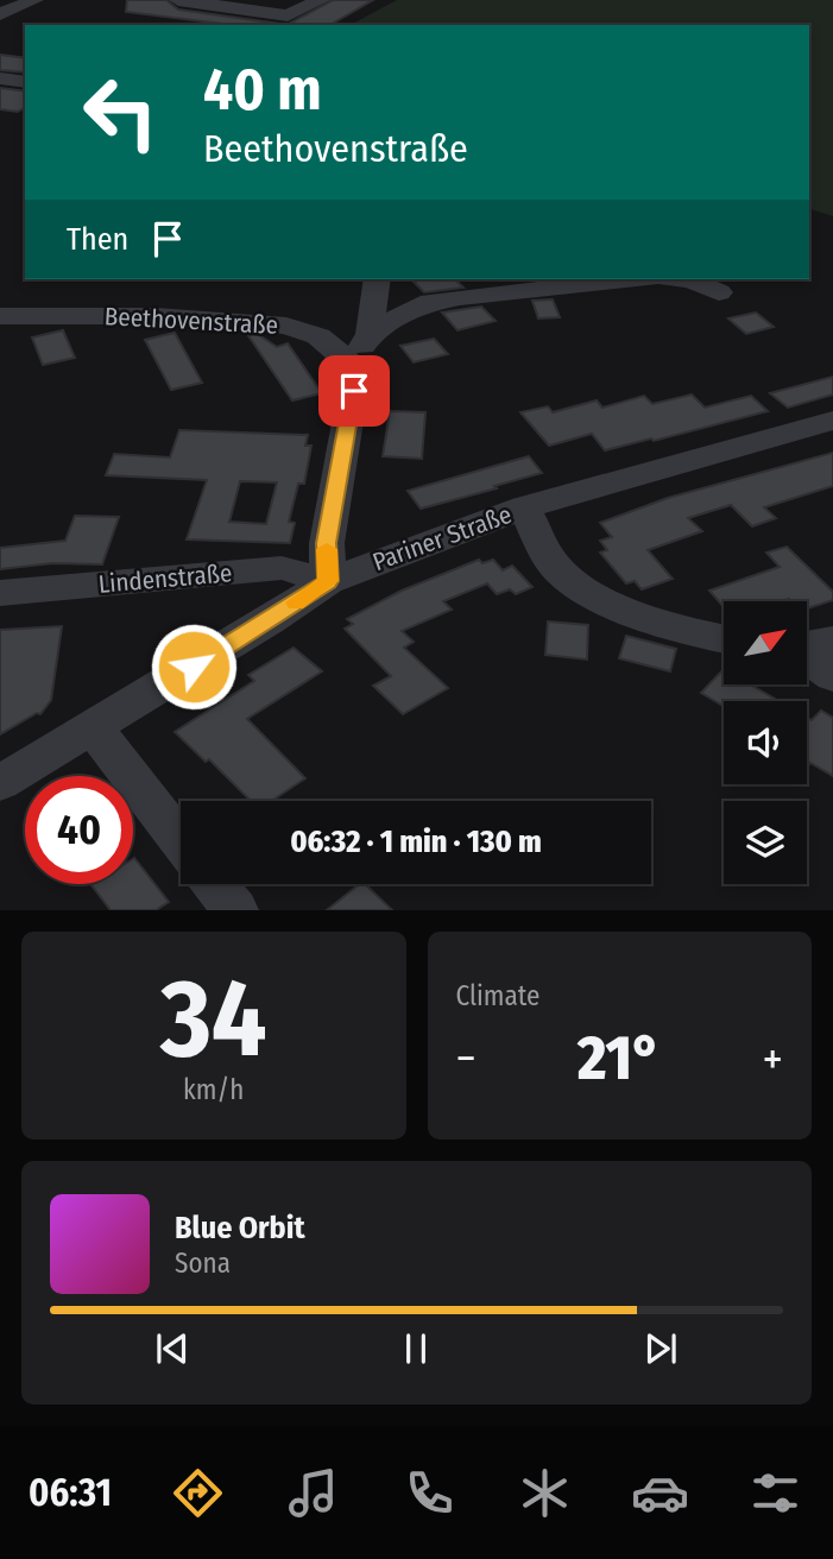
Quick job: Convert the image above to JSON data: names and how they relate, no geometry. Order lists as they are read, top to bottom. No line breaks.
{"streets":{"street":["Beethovenstraße","Pariner Straße","Lindenstraße"]},"crossings":[["Pariner Straße","Lindenstraße"]],"north":"top right","page":{"turn":["40 m","Beethovenstraße"],"then":"Then","limit":"40","trip":"06:32 · 1 min · 130 m","tile":[["34","km/h"],"Climate"],"heat":["−","21°","+"],"song":["Blue Orbit","Sona"],"tabs":"06:31"}}
